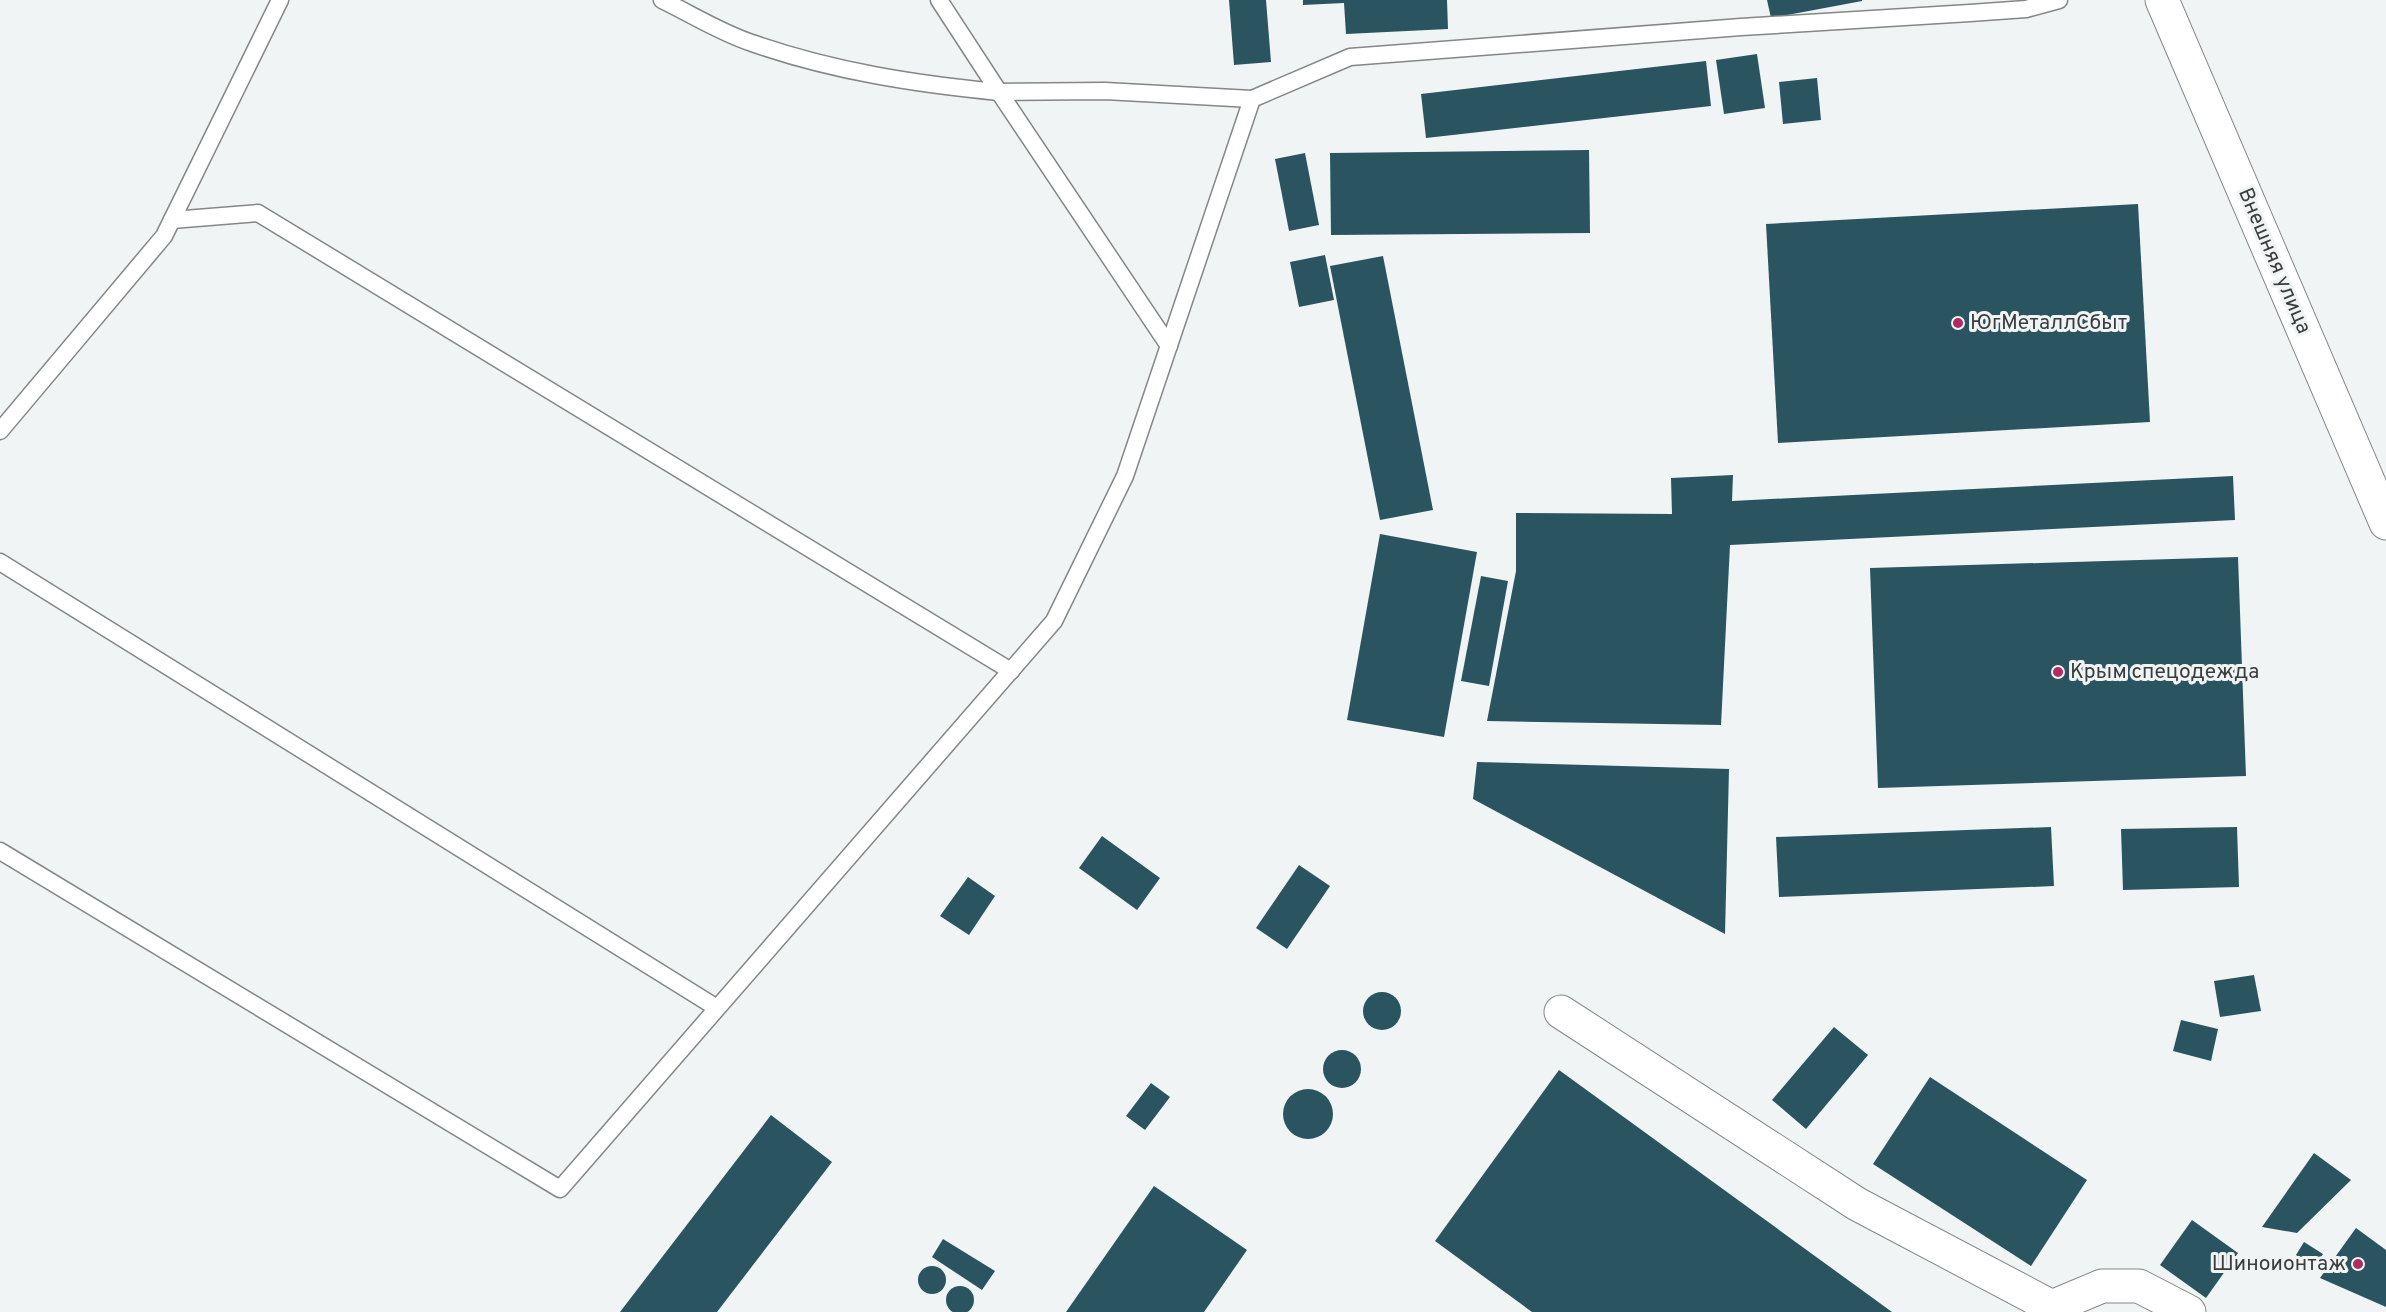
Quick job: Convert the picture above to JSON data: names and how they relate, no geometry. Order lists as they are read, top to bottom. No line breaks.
{"streets":{"street":["Внешняя улица"]},"places":["ЮгМеталлСбыт","Крым спецодежда","Шиноионтаж"]}
